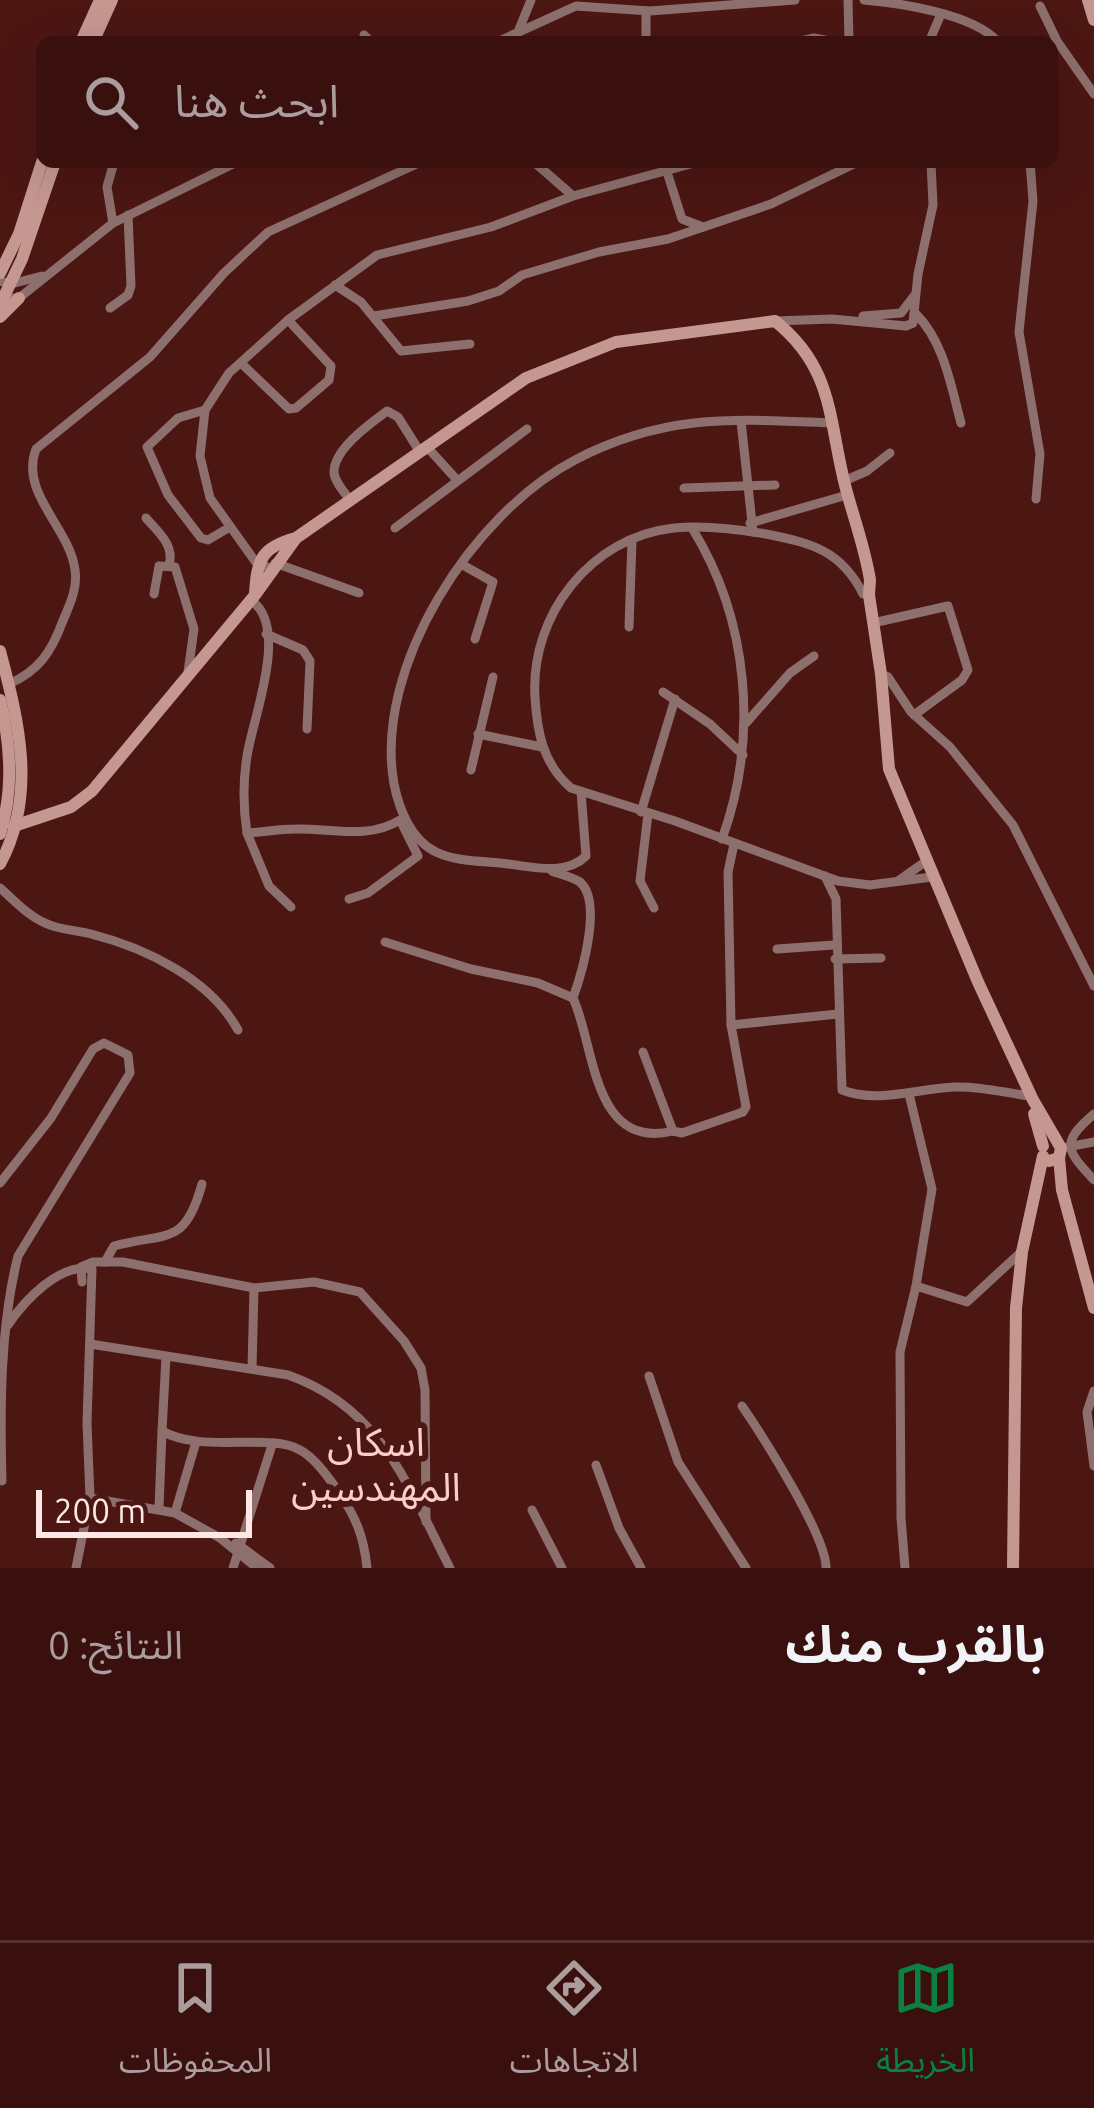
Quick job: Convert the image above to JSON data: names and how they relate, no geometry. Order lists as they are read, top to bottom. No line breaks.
{"districts":["اسكان المهندسين"],"scale_bar":"200 m","page":{"search":"ابحث هنا","scale":"200 m","heading":["بالقرب منك","النتائج: 0"],"nav":["الخريطة","الاتجاهات","المحفوظات"]}}
